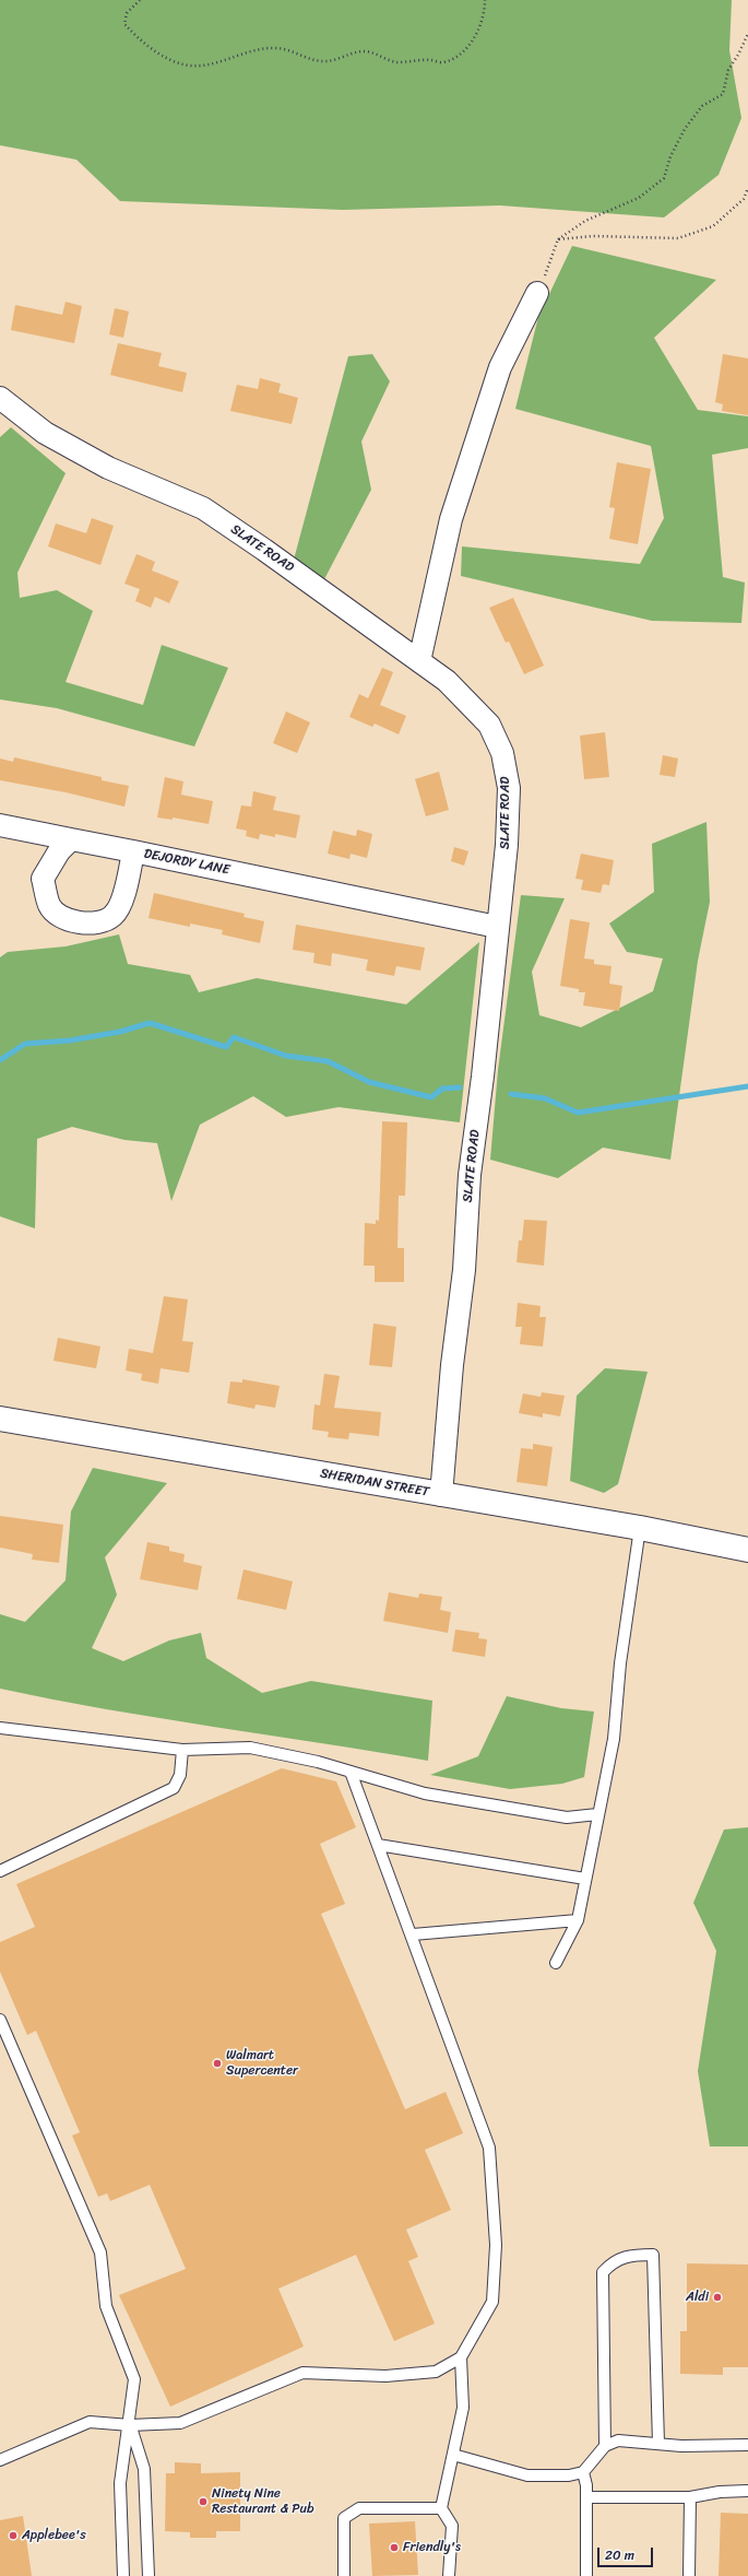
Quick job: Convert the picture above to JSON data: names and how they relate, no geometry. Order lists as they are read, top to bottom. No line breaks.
{"streets":{"street":["SLATE ROAD","DEJORDY LANE","SHERIDAN STREET"]},"crossings":[["SLATE ROAD","DEJORDY LANE"],["SLATE ROAD","SHERIDAN STREET"]],"places":["Walmart Supercenter","Aldi","Ninety Nine Restaurant & Pub","Applebee's","Friendly's"],"scale_bar":"20 m"}
